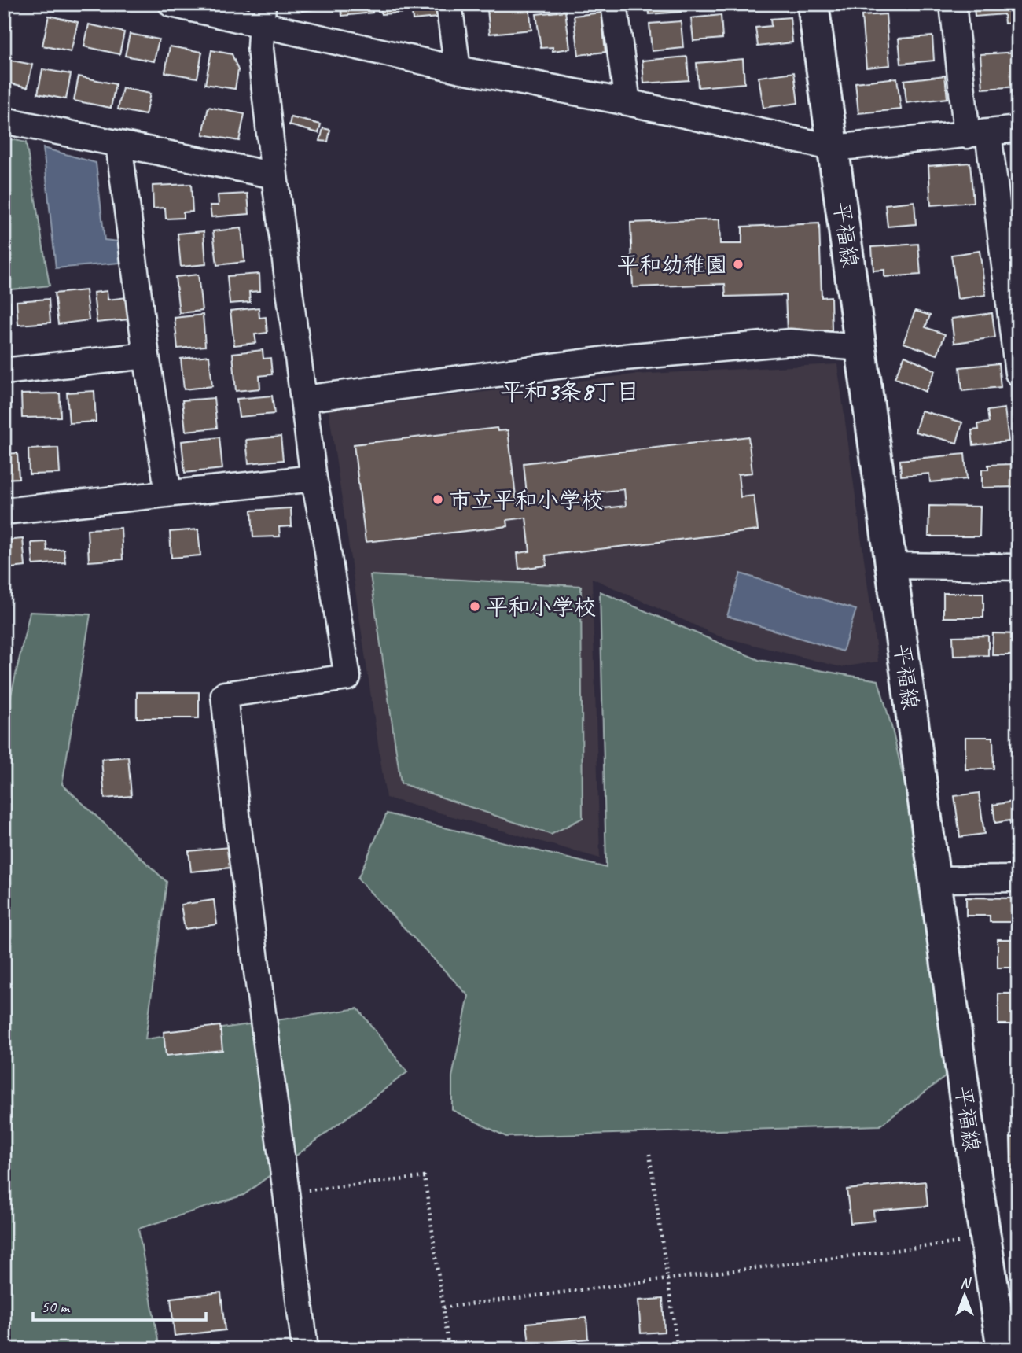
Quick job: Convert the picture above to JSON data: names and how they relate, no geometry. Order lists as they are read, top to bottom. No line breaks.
{"streets":{"street":["平福線"]},"districts":["平和3条8丁目"],"places":["平和幼稚園","市立平和小学校","平和小学校"],"scale_bar":"50 m","north":"top"}
